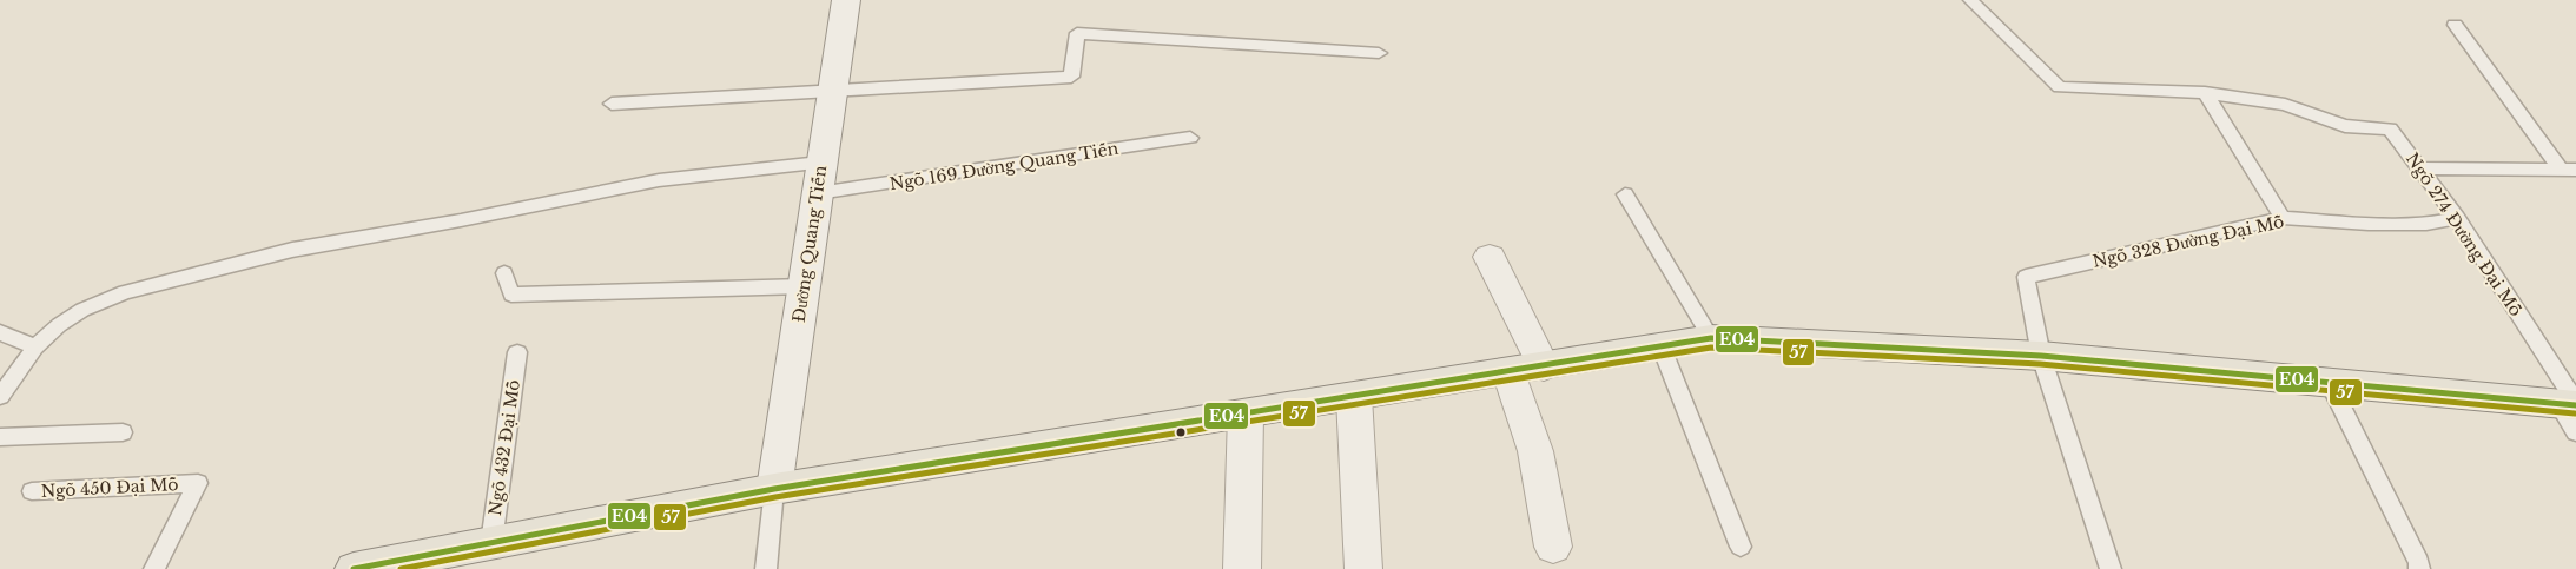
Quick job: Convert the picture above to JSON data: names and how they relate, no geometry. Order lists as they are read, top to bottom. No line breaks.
{"streets":{"street":["Đường Quang Tiến"],"lane":["Ngõ 169 Đường Quang Tiến","Ngõ 274 Đường Đại Mỗ","Ngõ 328 Đường Đại Mỗ","Ngõ 432 Đại Mỗ","Ngõ 450 Đại Mỗ"]},"crossings":[["Ngõ 169 Đường Quang Tiến","Đường Quang Tiến"],["Ngõ 274 Đường Đại Mỗ","Ngõ 328 Đường Đại Mỗ"]],"lines":["transit line E04","transit line 57"]}
